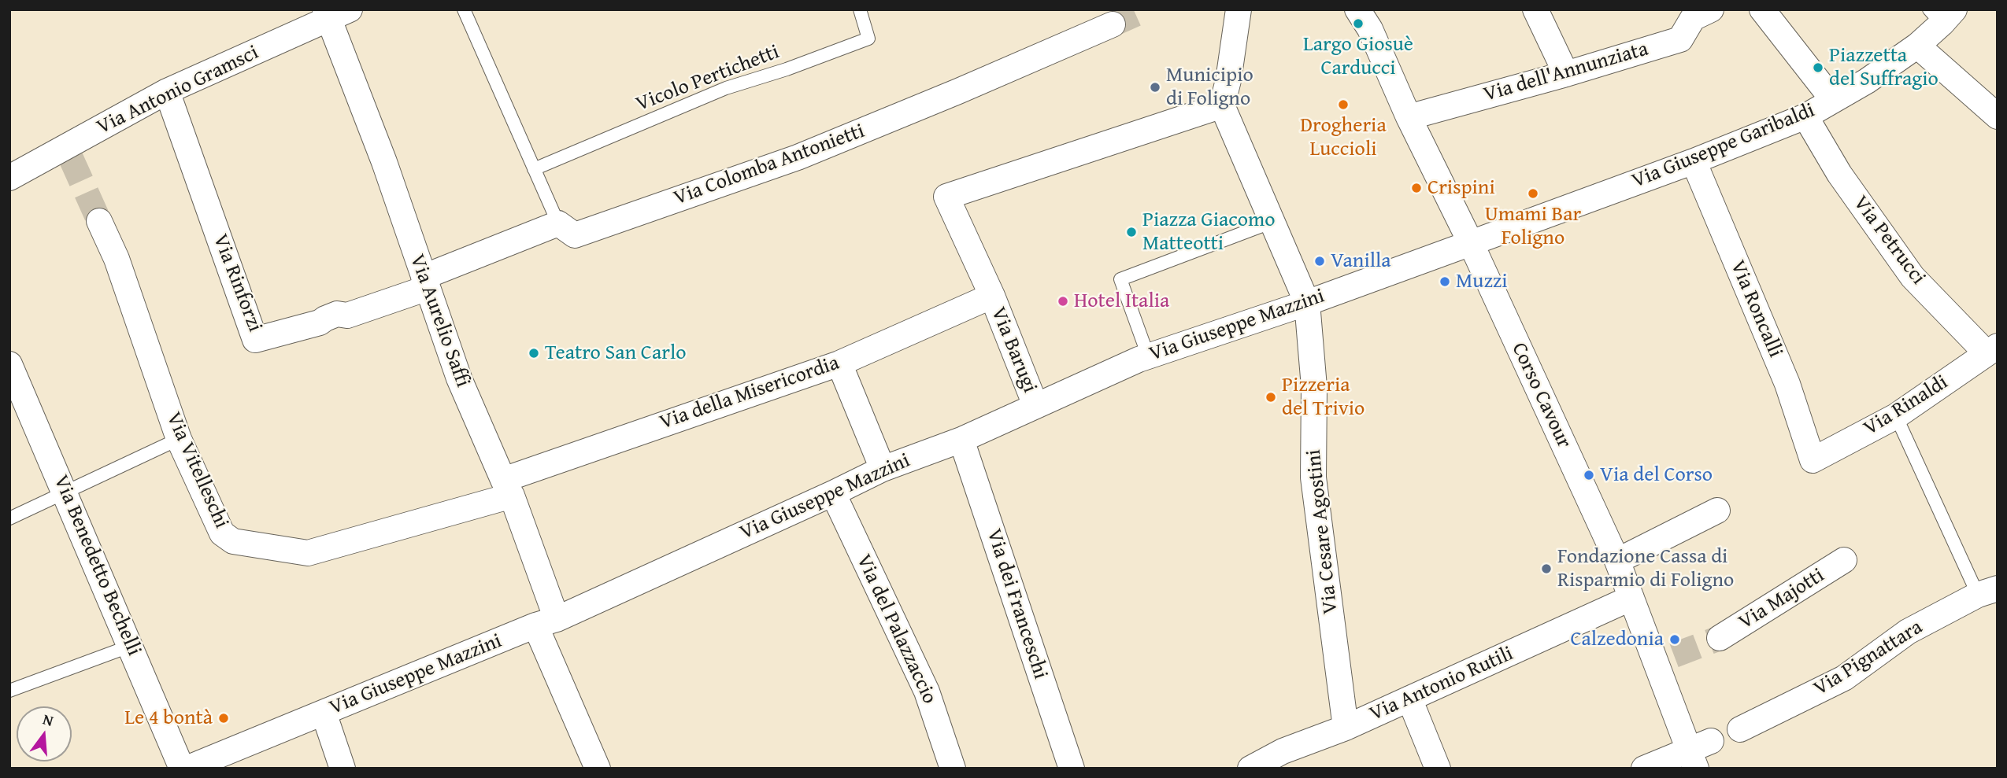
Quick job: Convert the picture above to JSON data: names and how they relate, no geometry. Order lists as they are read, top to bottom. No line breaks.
{"streets":{"street":["Via dell'Annunziata","Via Antonio Gramsci","Via Giuseppe Garibaldi","Via Colomba Antonietti","Via Petrucci","Via Rinforzi","Via Roncalli","Via Aurelio Saffi","Via Giuseppe Mazzini","Via Barugi","Via della Misericordia","Corso Cavour","Via Rinaldi","Via Vitelleschi","Via Cesare Agostini","Via Benedetto Bechelli","Via Majotti","Via dei Franceschi","Via del Palazzaccio","Via Pignattara","Via Antonio Rutili"],"lane":["Vicolo Pertichetti"]},"crossings":[["Via dell'Annunziata","Corso Cavour"],["Via Antonio Gramsci","Via Rinforzi"],["Via Antonio Gramsci","Via Aurelio Saffi"],["Via Giuseppe Garibaldi","Via Petrucci"],["Via Giuseppe Garibaldi","Via Roncalli"],["Via Giuseppe Garibaldi","Via Giuseppe Mazzini"],["Via Giuseppe Garibaldi","Corso Cavour"],["Via Petrucci","Via Rinaldi"],["Via Rinforzi","Via Aurelio Saffi"],["Via Roncalli","Via Rinaldi"],["Via Aurelio Saffi","Via Giuseppe Mazzini"],["Via Aurelio Saffi","Via della Misericordia"],["Via Aurelio Saffi","Via Vitelleschi"],["Via Giuseppe Mazzini","Via Barugi"],["Via Giuseppe Mazzini","Corso Cavour"],["Via Giuseppe Mazzini","Via Cesare Agostini"],["Via Giuseppe Mazzini","Via dei Franceschi"],["Via Giuseppe Mazzini","Via del Palazzaccio"],["Via Barugi","Via della Misericordia"],["Via della Misericordia","Via Vitelleschi"],["Corso Cavour","Via Antonio Rutili"],["Via Cesare Agostini","Via Antonio Rutili"]],"places":["Largo Giosuè Carducci","Piazzetta del Suffragio","Municipio di Foligno","Drogheria Luccioli","Crispini","Umami Bar Foligno","Piazza Giacomo Matteotti","Vanilla","Muzzi","Hotel Italia","Teatro San Carlo","Pizzeria del Trivio","Via del Corso","Fondazione Cassa di Risparmio di Foligno","Calzedonia","Le 4 bontà"],"north":"top"}
